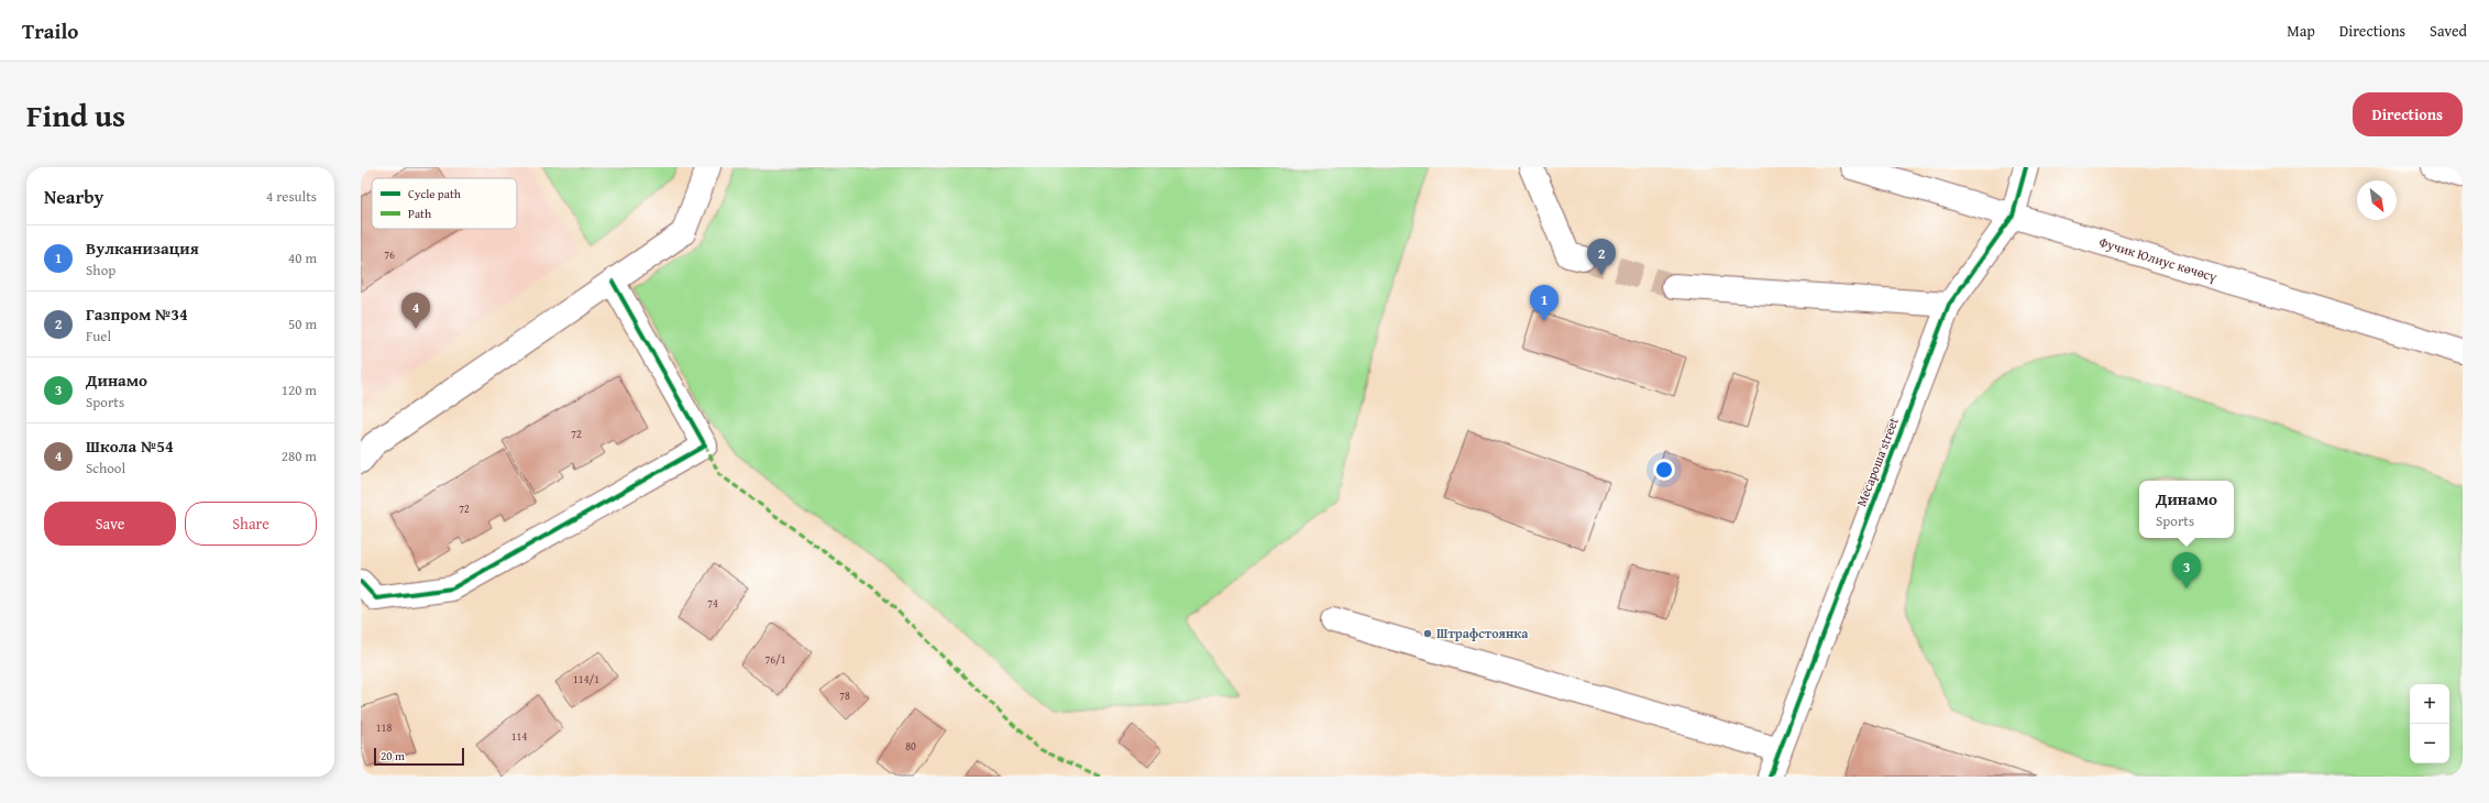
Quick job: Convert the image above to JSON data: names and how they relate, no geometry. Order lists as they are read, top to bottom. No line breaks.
{"streets":{"street":["Фучик Юлиус көчөсү","Месароша street"]},"crossings":[["Фучик Юлиус көчөсү","Месароша street"]],"places":["Штрафстоянка"],"house_numbers":["76","72","72","74","76/1","114/1","78","118","114","80"],"legend":["Cycle path","Path"],"scale_bar":"20 m","north":"bottom right","page":{"header":"Trailo","nav":["Map","Directions","Saved"],"title":"Find us","buttons":["Directions",["Save","Share"]],"heading":["Nearby","4 results"],"list":[{"mark":"1","name":"Вулканизация","note":"Shop","value":"40 m"},{"mark":"2","name":"Газпром №34","note":"Fuel","value":"50 m"},{"mark":"3","name":"Динамо","note":"Sports","value":"120 m"},{"mark":"4","name":"Школа №54","note":"School","value":"280 m"}],"pins":["2","1","4","3"],"popup":["Динамо","Sports"],"map_buttons":["+","−"],"scale":"20 m"}}
